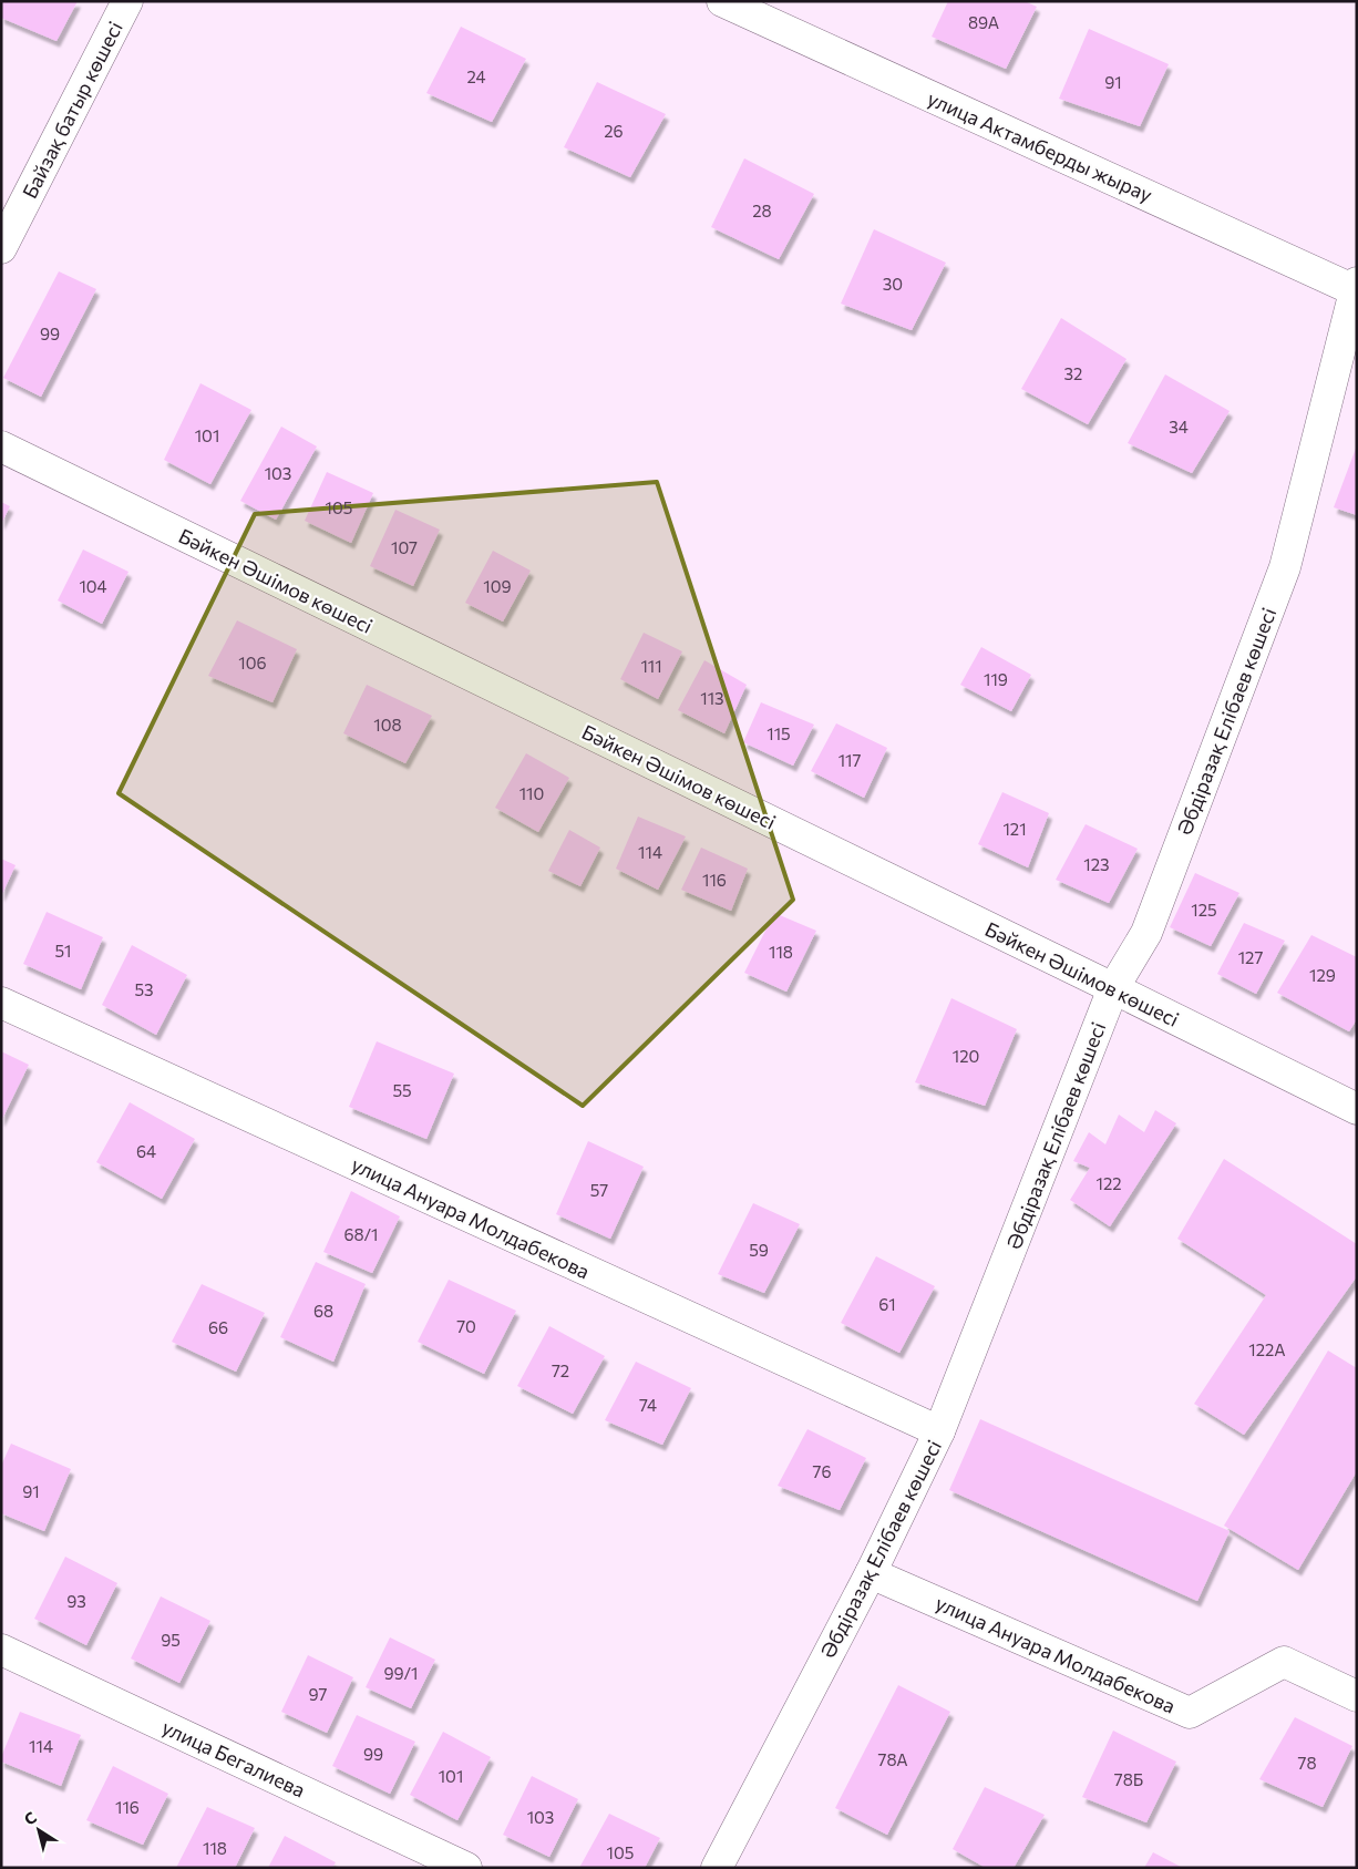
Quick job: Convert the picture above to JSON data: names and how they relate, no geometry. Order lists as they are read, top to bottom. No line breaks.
{"streets":{"street":["Байзақ батыр көшесі","улица Актамберды жырау","Бәйкен Әшімов көшесі","Әбдіразақ Елібаев көшесі","улица Ануара Молдабекова","улица Бегалиева"]},"crossings":[["улица Актамберды жырау","Әбдіразақ Елібаев көшесі"],["Бәйкен Әшімов көшесі","Әбдіразақ Елібаев көшесі"],["Әбдіразақ Елібаев көшесі","улица Ануара Молдабекова"]],"house_numbers":["89А","24","91","26","28","30","99","32","34","101","103","105","107","104","109","106","111","119","113","108","115","117","110","121","114","123","116","125","51","118","127","129","53","120","55","64","122","57","68/1","59","61","68","70","66","122А","72","74","76","91","93","95","99/1","97","114","99","78А","78","101","78Б","116","103","118","105"],"north":"top left"}
